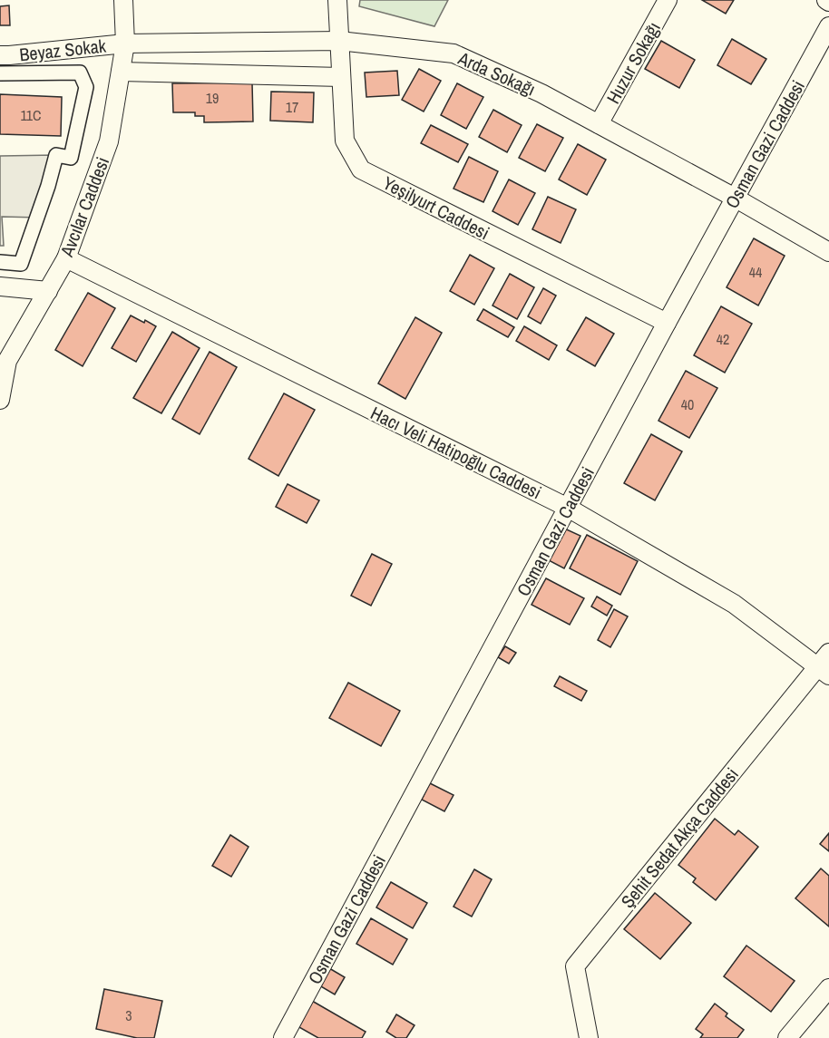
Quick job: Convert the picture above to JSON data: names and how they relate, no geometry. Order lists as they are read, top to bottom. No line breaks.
{"streets":{"street":["Beyaz Sokak","Huzur Sokağı","Arda Sokağı","Osman Gazi Caddesi","Avcılar Caddesi","Yeşilyurt Caddesi","Hacı Veli Hatipoğlu Caddesi","Şehit Sedat Akça Caddesi"]},"crossings":[["Beyaz Sokak","Arda Sokağı"],["Beyaz Sokak","Avcılar Caddesi"],["Huzur Sokağı","Arda Sokağı"],["Arda Sokağı","Osman Gazi Caddesi"],["Arda Sokağı","Avcılar Caddesi"],["Arda Sokağı","Yeşilyurt Caddesi"],["Osman Gazi Caddesi","Yeşilyurt Caddesi"],["Osman Gazi Caddesi","Hacı Veli Hatipoğlu Caddesi"],["Avcılar Caddesi","Hacı Veli Hatipoğlu Caddesi"],["Hacı Veli Hatipoğlu Caddesi","Şehit Sedat Akça Caddesi"]],"house_numbers":["19","17","11C","44","42","40","3"]}
